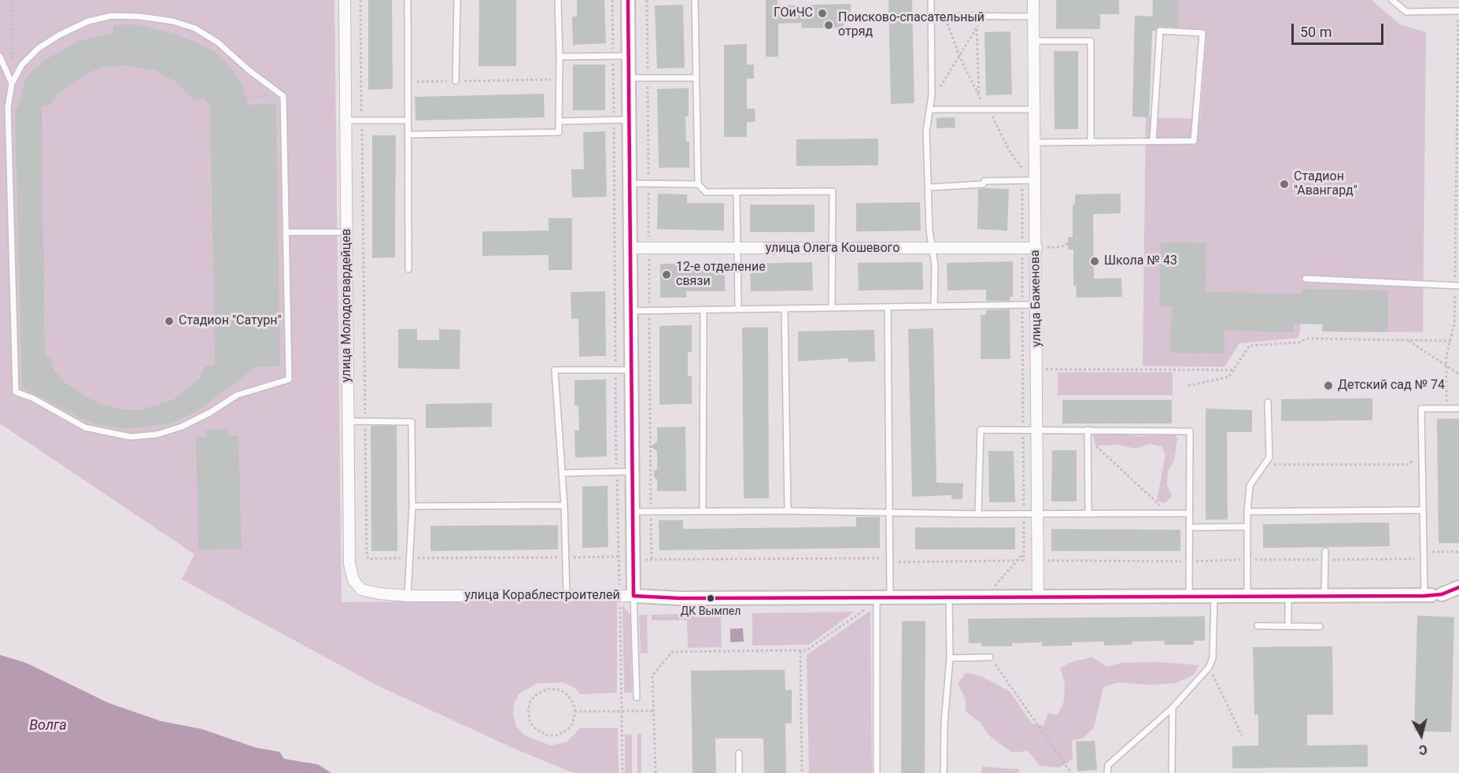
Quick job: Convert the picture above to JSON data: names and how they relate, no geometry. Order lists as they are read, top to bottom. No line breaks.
{"streets":{"street":["улица Олега Кошевого","улица Баженова","улица Молодогвардейцев","улица Кораблестроителей"]},"crossings":[["улица Олега Кошевого","улица Баженова"],["улица Баженова","улица Кораблестроителей"],["улица Молодогвардейцев","улица Кораблестроителей"]],"water":["Волга"],"places":["ГОиЧС","Поисково-спасательный отряд","Стадион \"Авангард\"","Школа № 43","12-е отделение связи","Стадион \"Сатурн\"","Детский сад № 74","ДК Вымпел"],"scale_bar":"50 m","north":"bottom"}
